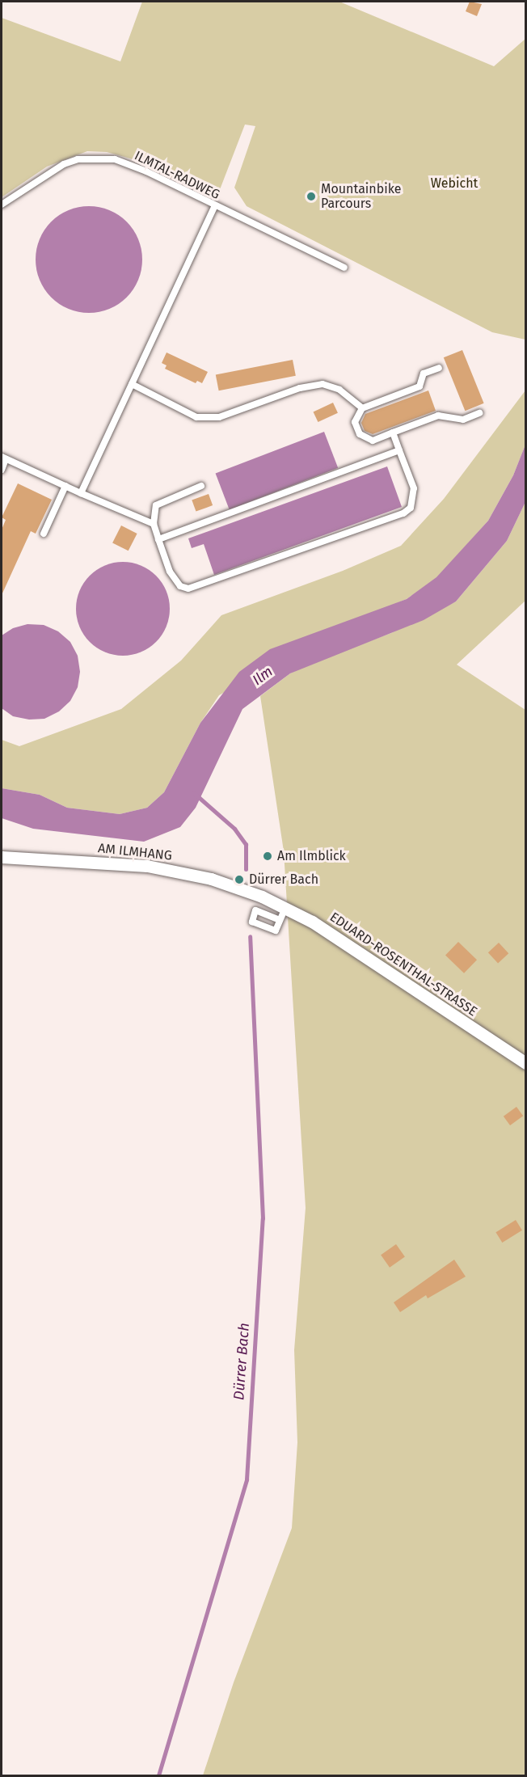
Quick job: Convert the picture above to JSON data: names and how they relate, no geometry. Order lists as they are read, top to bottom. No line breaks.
{"streets":{"street":["AM ILMHANG","EDUARD-ROSENTHAL-STRASSE"],"lane":["ILMTAL-RADWEG"]},"crossings":[["AM ILMHANG","EDUARD-ROSENTHAL-STRASSE"]],"water":["Ilm","Dürrer Bach"],"parks":["Webicht"],"places":["Mountainbike Parcours","Am Ilmblick","Dürrer Bach"]}
